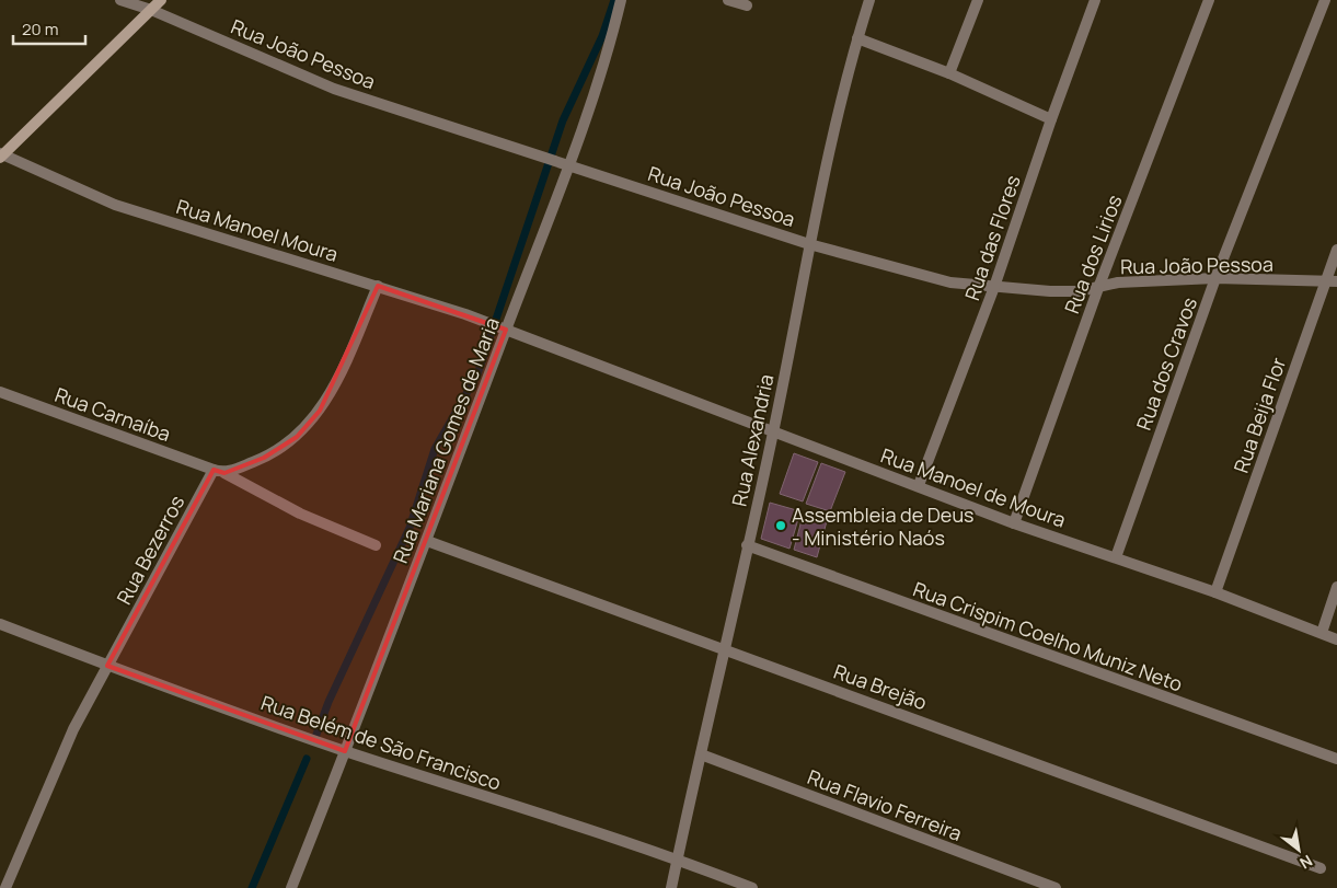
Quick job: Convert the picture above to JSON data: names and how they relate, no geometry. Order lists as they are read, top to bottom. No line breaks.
{"streets":{"street":["Rua João Pessoa","Rua Manoel Moura","Rua das Flores","Rua dos Lirios","Rua dos Cravos","Rua Carnaíba","Rua Beija Flor","Rua Mariana Gomes de Maria","Rua Alexandria","Rua Manoel de Moura","Rua Bezerros","Rua Crispim Coelho Muniz Neto","Rua Brejão","Rua Belém de São Francisco","Rua Flavio Ferreira"]},"crossings":[["Rua João Pessoa","Rua das Flores"],["Rua João Pessoa","Rua dos Lirios"],["Rua João Pessoa","Rua dos Cravos"],["Rua João Pessoa","Rua Beija Flor"],["Rua João Pessoa","Rua Mariana Gomes de Maria"],["Rua João Pessoa","Rua Alexandria"],["Rua Manoel Moura","Rua Mariana Gomes de Maria"],["Rua Manoel Moura","Rua Manoel de Moura"],["Rua das Flores","Rua Manoel de Moura"],["Rua dos Lirios","Rua Manoel de Moura"],["Rua dos Cravos","Rua Manoel de Moura"],["Rua Carnaíba","Rua Bezerros"],["Rua Beija Flor","Rua Manoel de Moura"],["Rua Mariana Gomes de Maria","Rua Manoel de Moura"],["Rua Mariana Gomes de Maria","Rua Brejão"],["Rua Mariana Gomes de Maria","Rua Belém de São Francisco"],["Rua Alexandria","Rua Manoel de Moura"],["Rua Alexandria","Rua Crispim Coelho Muniz Neto"],["Rua Alexandria","Rua Brejão"],["Rua Alexandria","Rua Belém de São Francisco"],["Rua Alexandria","Rua Flavio Ferreira"],["Rua Bezerros","Rua Belém de São Francisco"]],"places":["Assembleia de Deus - Ministério Naós"],"scale_bar":"20 m","north":"bottom right"}
